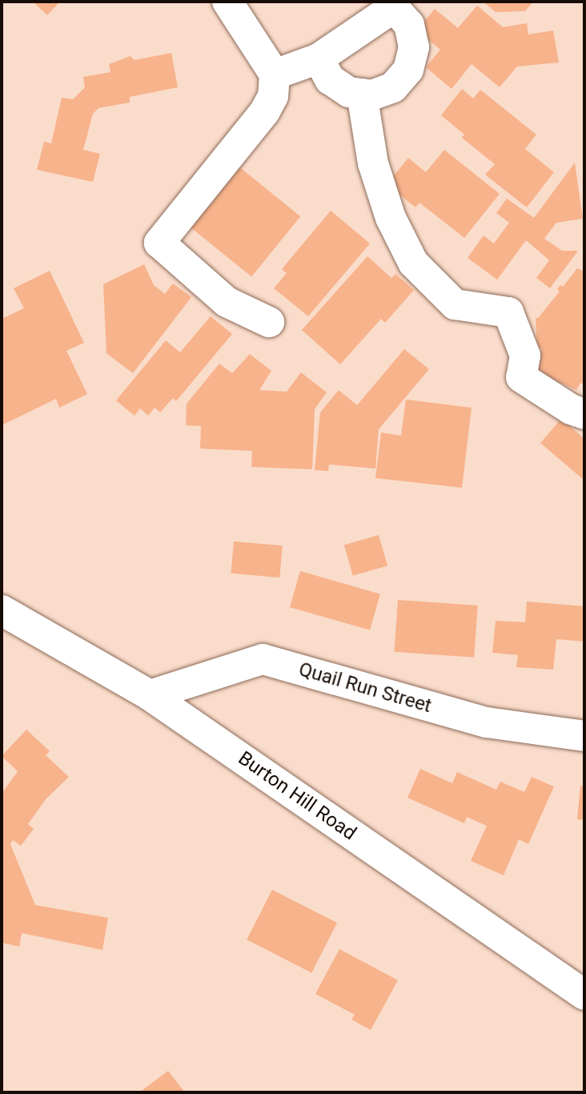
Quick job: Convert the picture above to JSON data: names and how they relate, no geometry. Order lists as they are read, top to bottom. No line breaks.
{"streets":{"street":["Quail Run Street","Burton Hill Road"]},"crossings":[["Quail Run Street","Burton Hill Road"]]}
